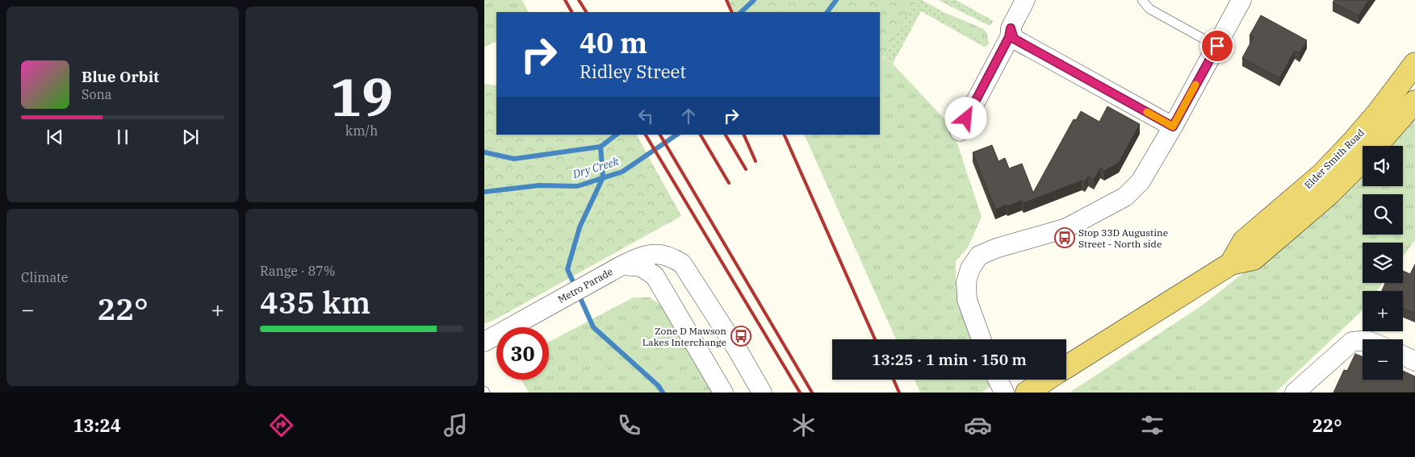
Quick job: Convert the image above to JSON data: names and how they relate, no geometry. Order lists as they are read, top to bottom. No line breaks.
{"streets":{"main road":["Elder Smith Road"],"street":["Metro Parade"]},"water":["Dry Creek"],"places":{"bus stop":["Stop 33D Augustine Street - North side","Zone D Mawson Lakes Interchange"]},"page":{"tile":[["19","km/h"],"Climate",["Range · 87%","435 km"]],"turn":["40 m","Ridley Street"],"song":["Blue Orbit","Sona"],"map_buttons":["+","−"],"heat":["−","22°","+"],"limit":"30","trip":"13:25 · 1 min · 150 m","tabs":["13:24","22°"]}}
